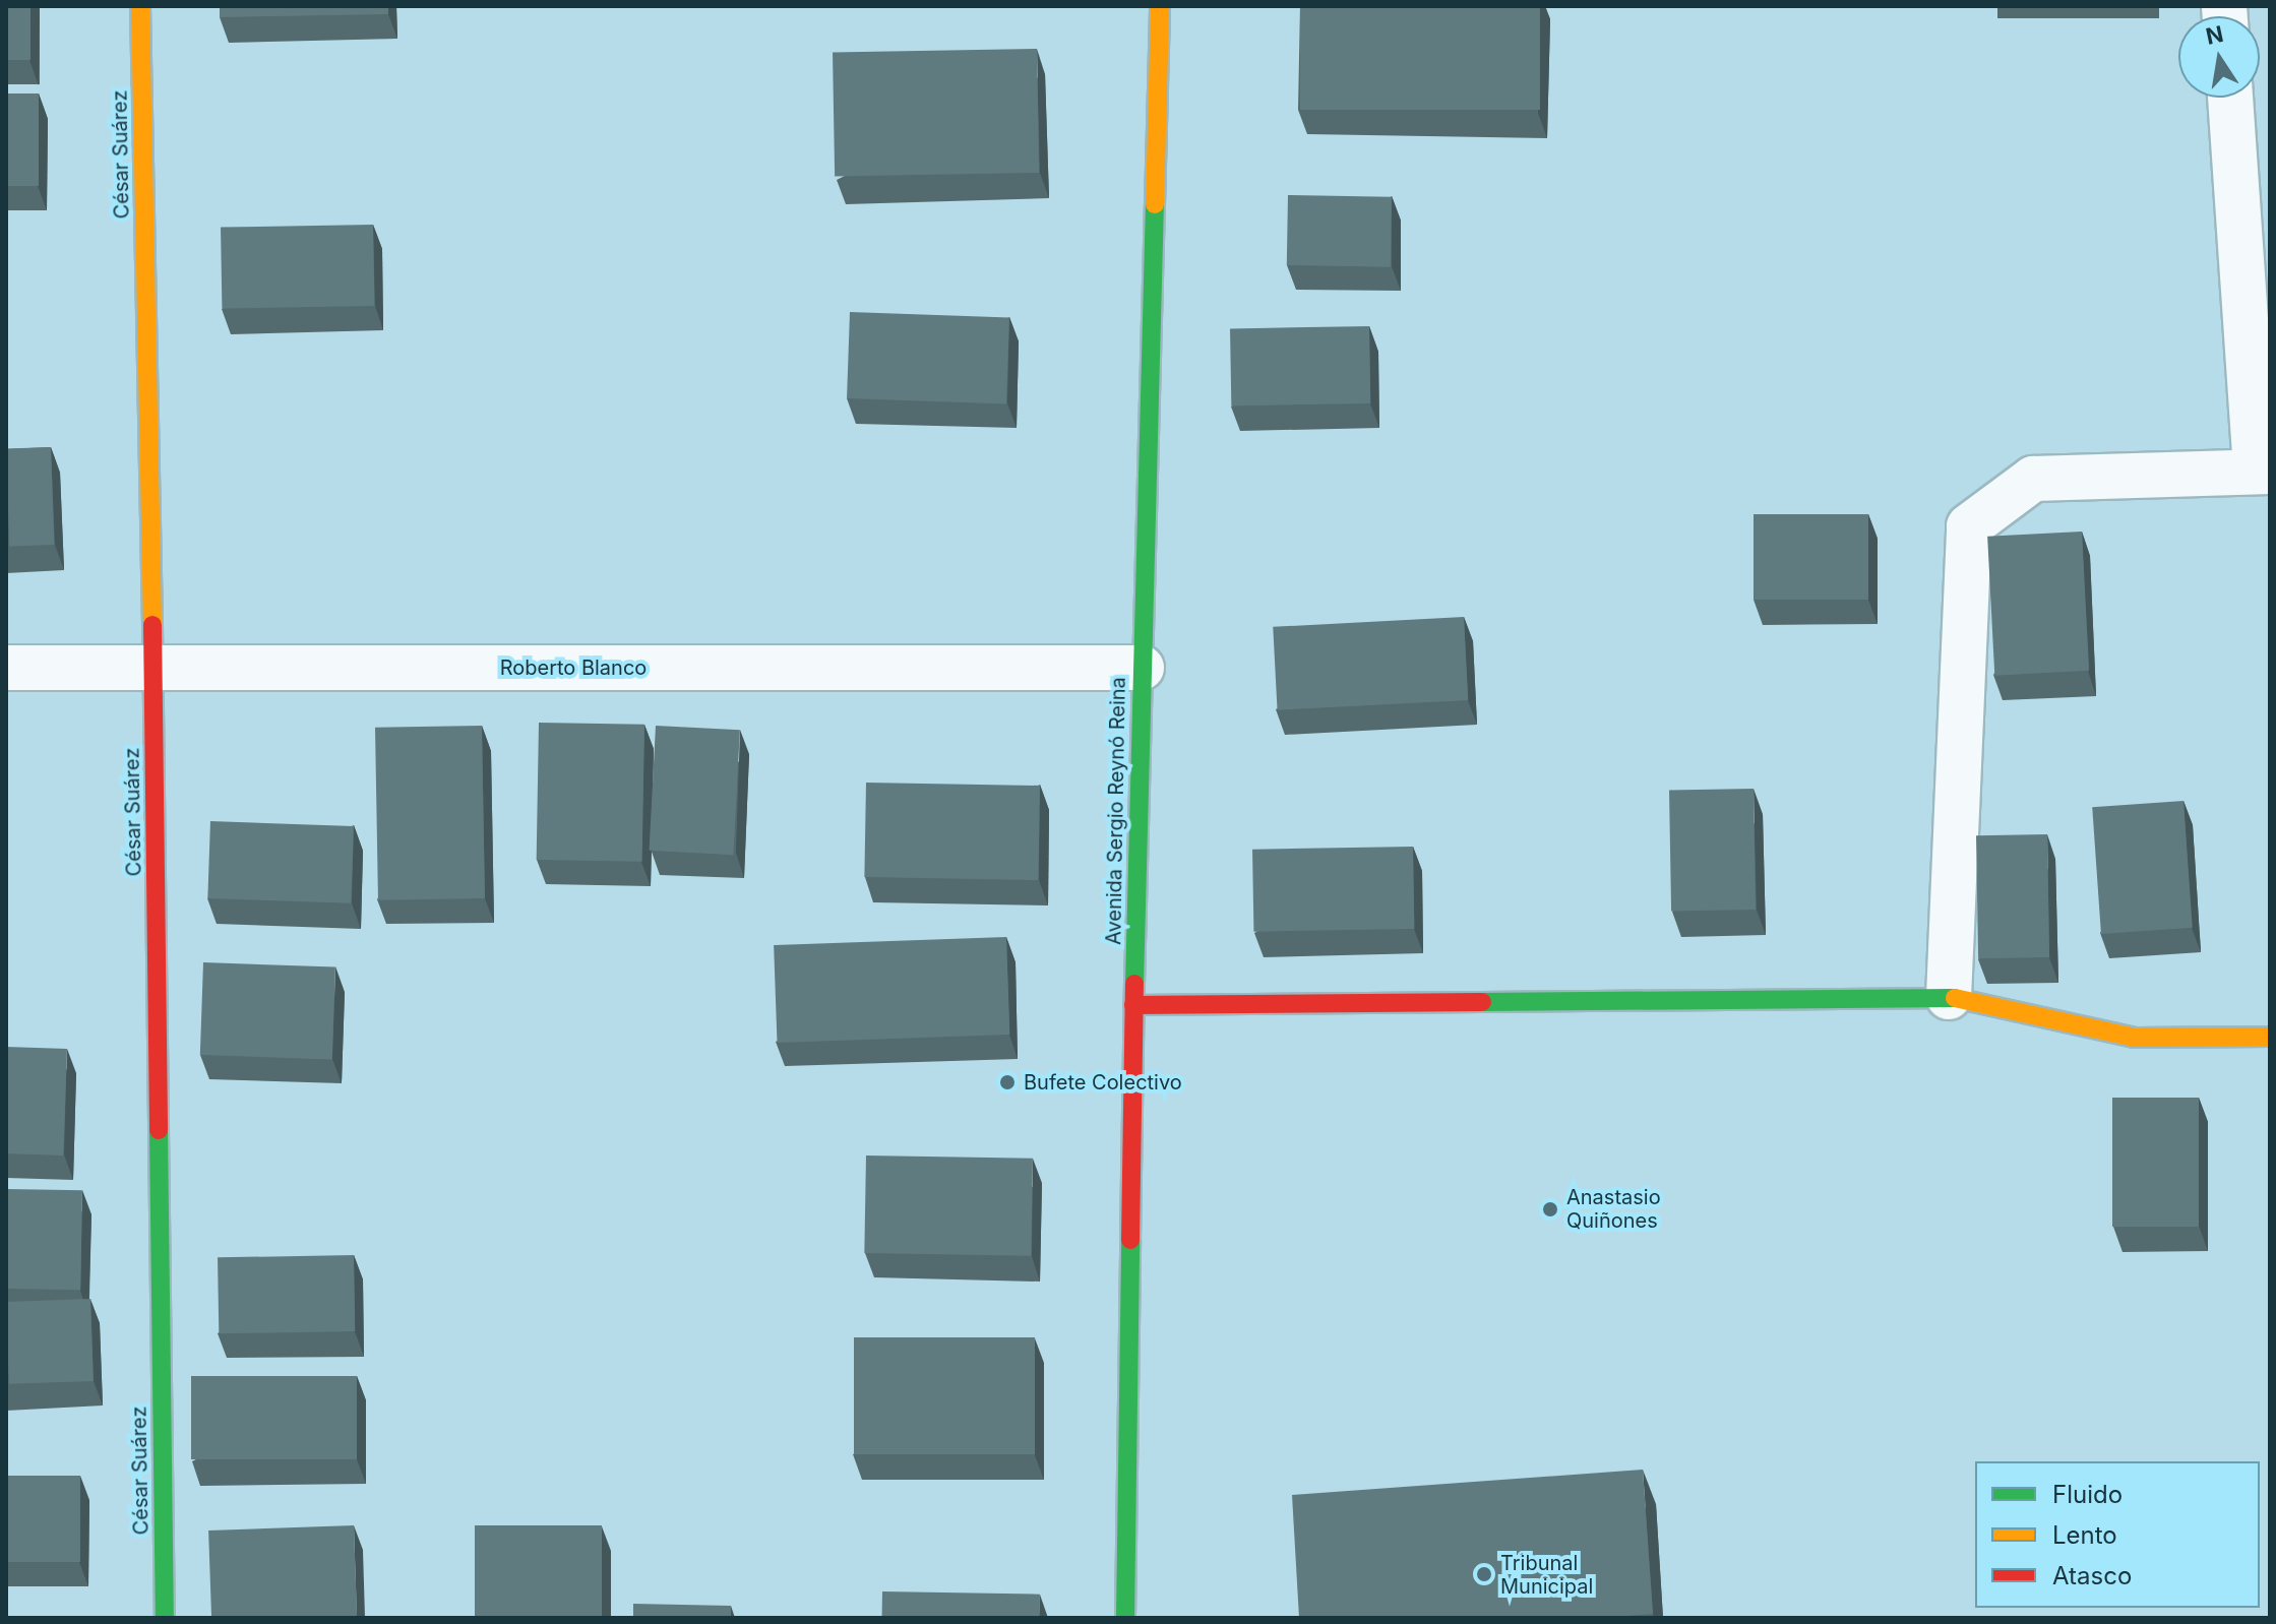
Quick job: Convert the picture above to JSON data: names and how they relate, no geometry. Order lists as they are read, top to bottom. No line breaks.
{"streets":{"street":["César Suárez","Roberto Blanco","Avenida Sergio Reynó Reina"]},"crossings":[["César Suárez","Roberto Blanco"],["Roberto Blanco","Avenida Sergio Reynó Reina"]],"places":["Bufete Colectivo","Anastasio Quiñones","Tribunal Municipal"],"legend":["Fluido","Lento","Atasco"],"north":"top"}
